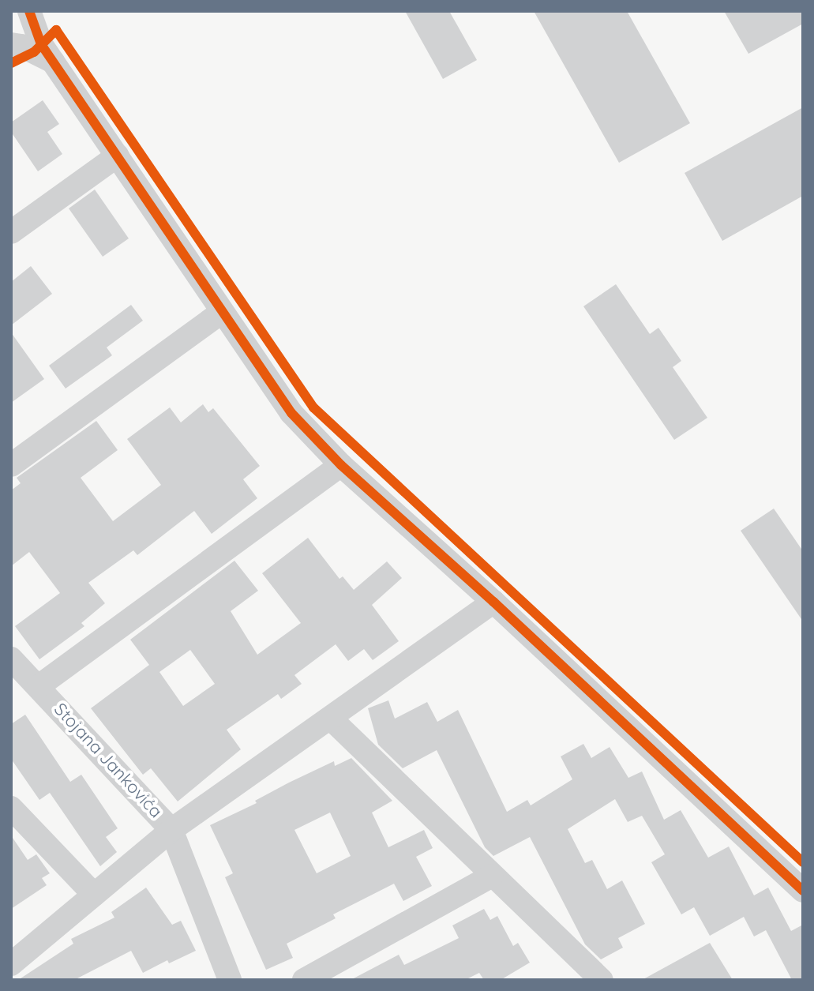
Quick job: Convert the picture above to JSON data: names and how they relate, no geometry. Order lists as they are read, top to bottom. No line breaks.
{"streets":{"street":["Stojana Jankovića"]}}
